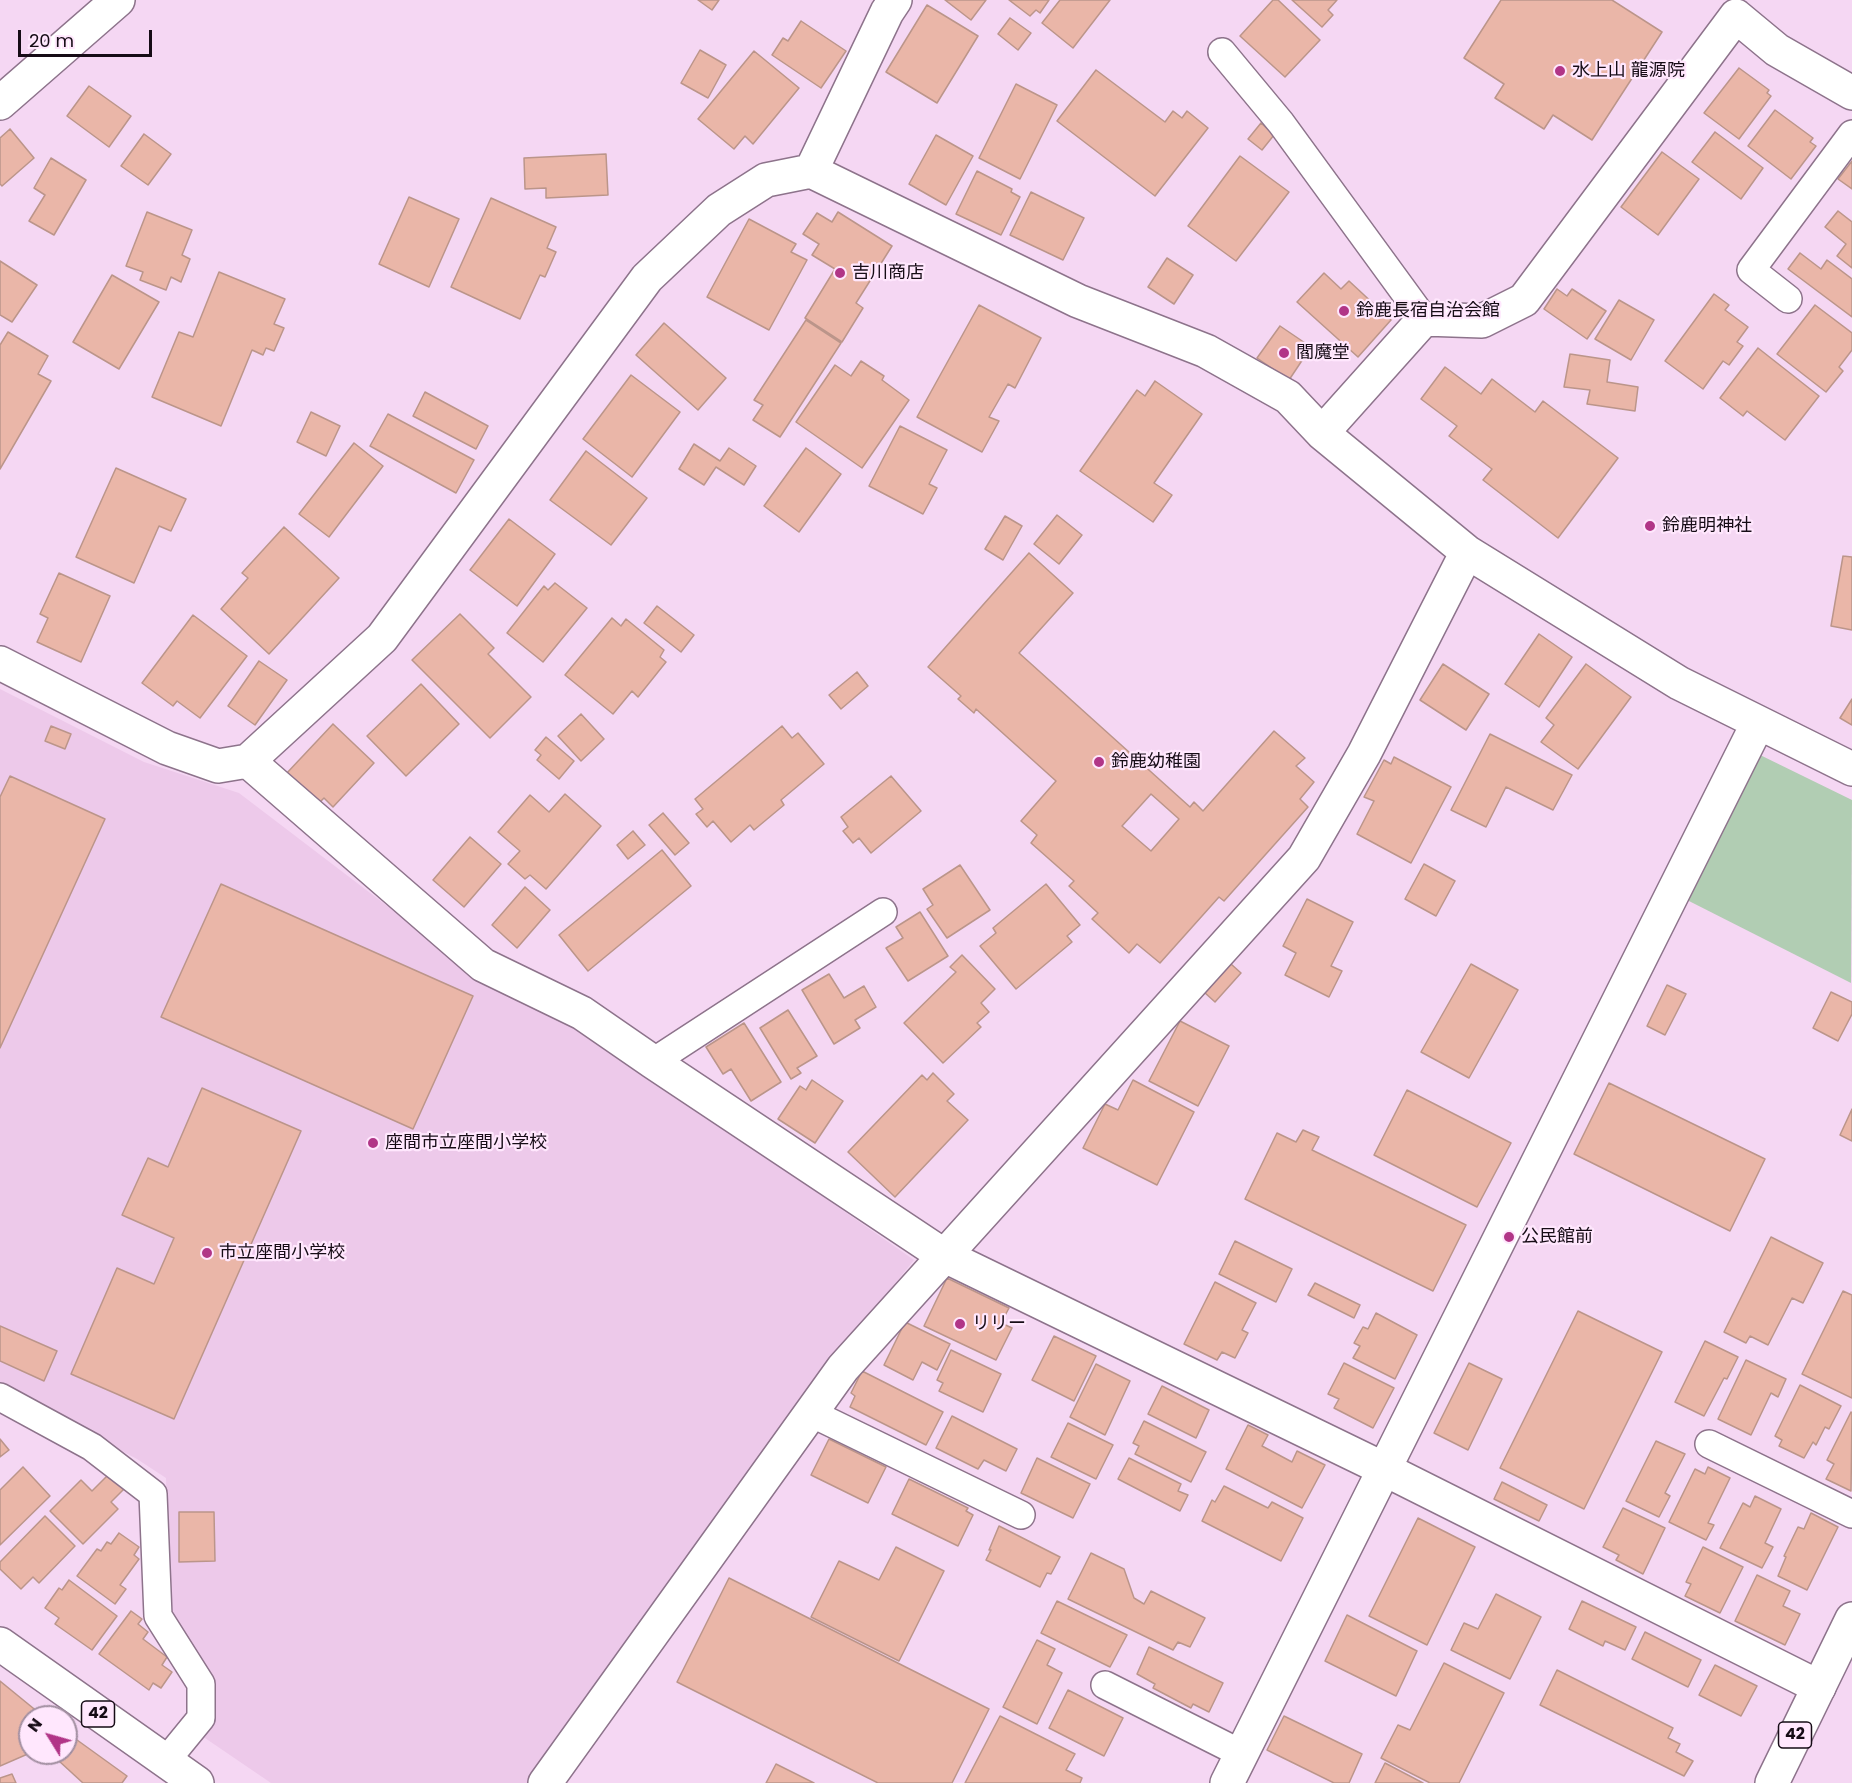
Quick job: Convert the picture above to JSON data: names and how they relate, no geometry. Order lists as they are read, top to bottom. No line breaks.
{"streets":{"street":["42"]},"places":["水上山 龍源院","吉川商店","鈴鹿長宿自治会館","閻魔堂","鈴鹿明神社","鈴鹿幼稚園","座間市立座間小学校","公民館前","市立座間小学校","リリー"],"scale_bar":"20 m","north":"top left"}
